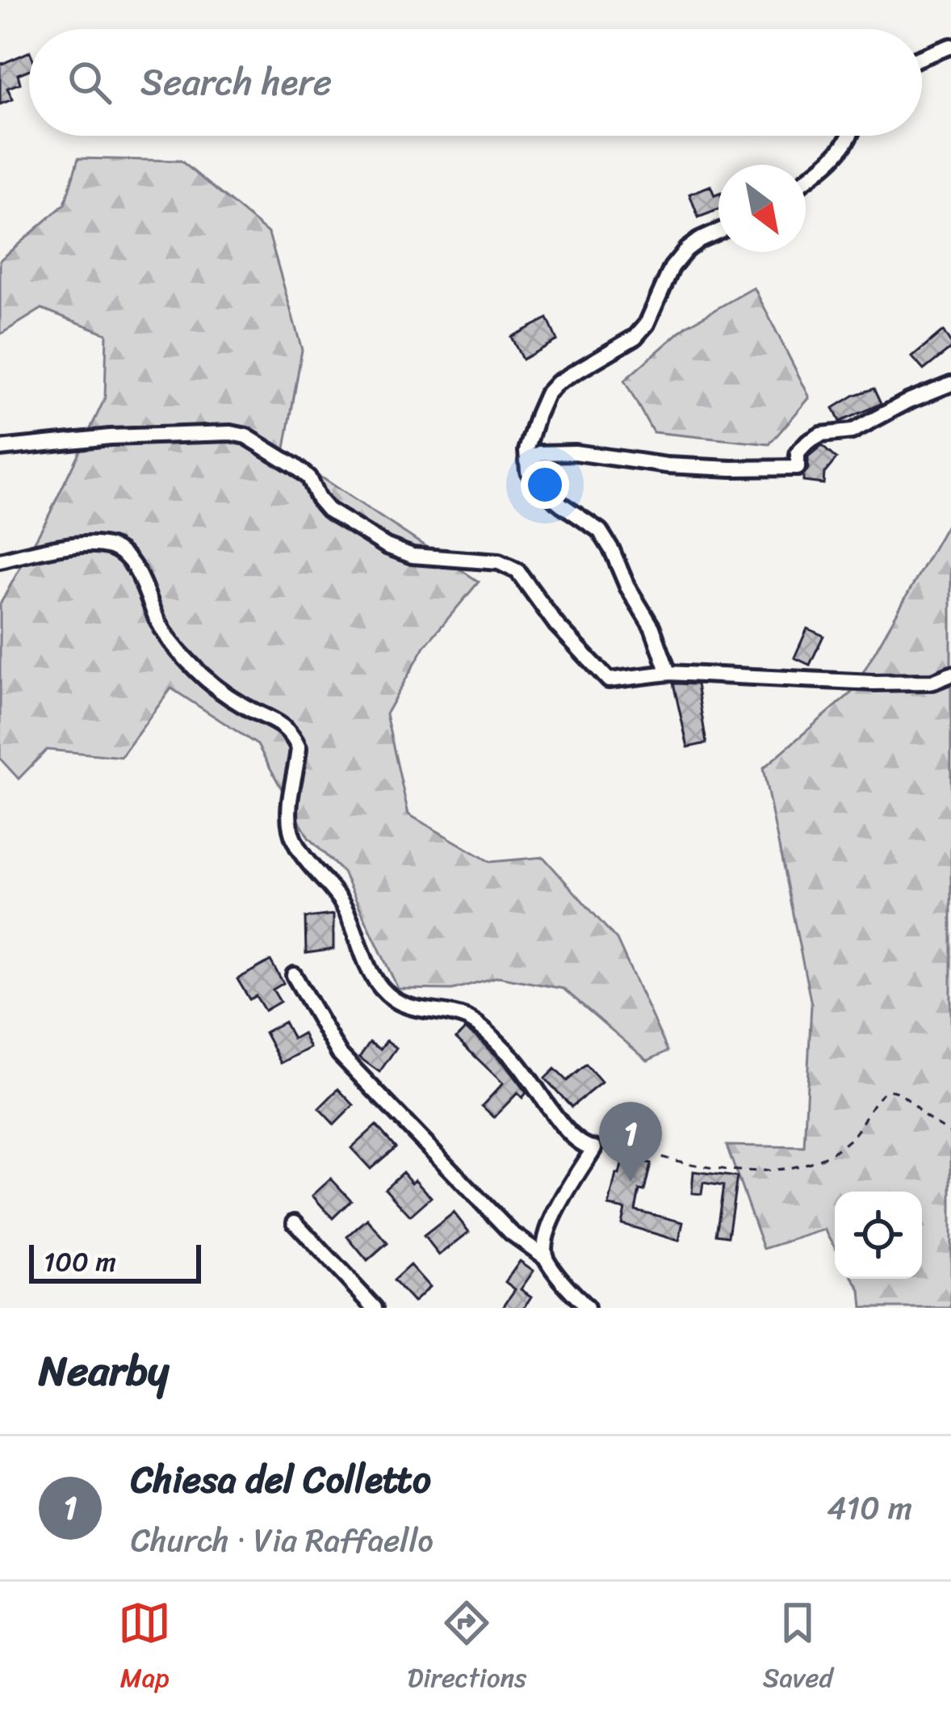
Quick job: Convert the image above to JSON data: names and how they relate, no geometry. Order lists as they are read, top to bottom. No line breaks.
{"scale_bar":"100 m","north":"bottom right","page":{"search":"Search here","pins":"1","scale":"100 m","heading":"Nearby","list":[{"mark":"1","name":"Chiesa del Colletto","note":"Church · Via Raffaello","value":"410 m"}],"nav":["Map","Directions","Saved"]}}
